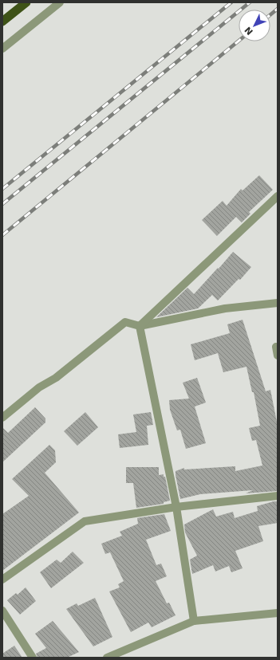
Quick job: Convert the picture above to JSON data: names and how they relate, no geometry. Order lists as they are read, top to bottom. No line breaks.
{"north":"bottom left"}
